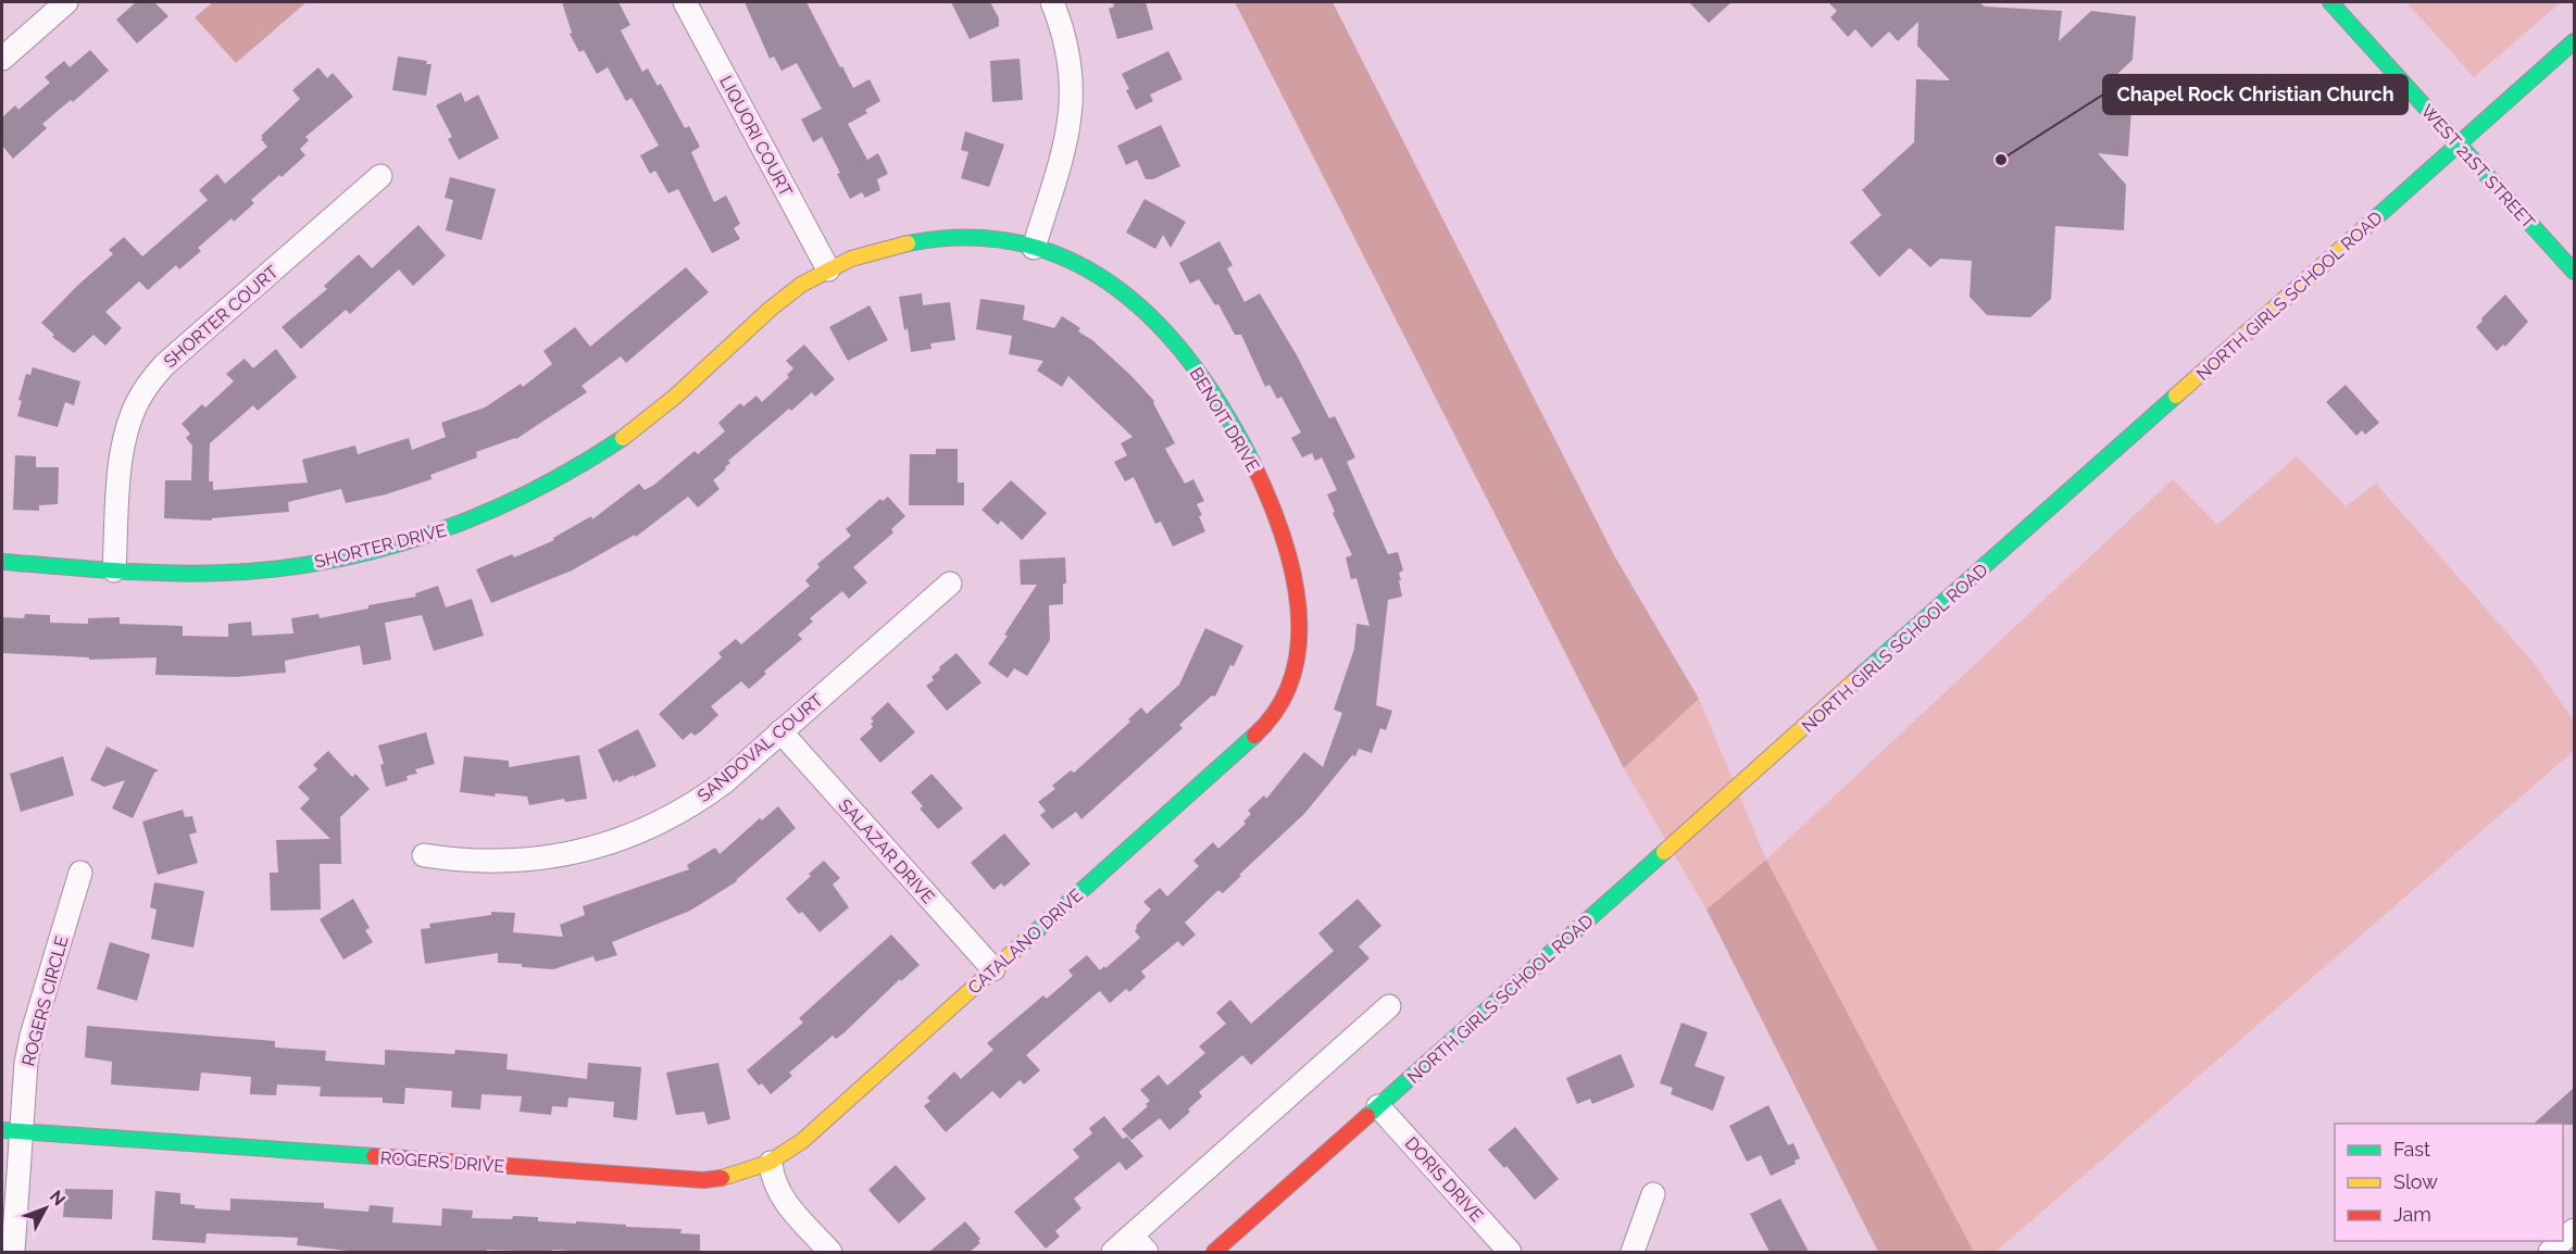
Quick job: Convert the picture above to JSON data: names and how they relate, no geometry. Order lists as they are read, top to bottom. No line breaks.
{"streets":{"street":["LIQUORI COURT","WEST 21ST STREET","NORTH GIRLS SCHOOL ROAD","SHORTER COURT","BENOIT DRIVE","SHORTER DRIVE","SANDOVAL COURT","SALAZAR DRIVE","CATALANO DRIVE","ROGERS CIRCLE","ROGERS DRIVE","DORIS DRIVE"]},"crossings":[["LIQUORI COURT","BENOIT DRIVE"],["WEST 21ST STREET","NORTH GIRLS SCHOOL ROAD"],["NORTH GIRLS SCHOOL ROAD","DORIS DRIVE"],["SHORTER COURT","SHORTER DRIVE"],["BENOIT DRIVE","SHORTER DRIVE"],["BENOIT DRIVE","CATALANO DRIVE"],["SANDOVAL COURT","SALAZAR DRIVE"],["SALAZAR DRIVE","CATALANO DRIVE"],["CATALANO DRIVE","ROGERS DRIVE"],["ROGERS CIRCLE","ROGERS DRIVE"]],"places":["Chapel Rock Christian Church"],"legend":["Fast","Slow","Jam"],"north":"top right"}
